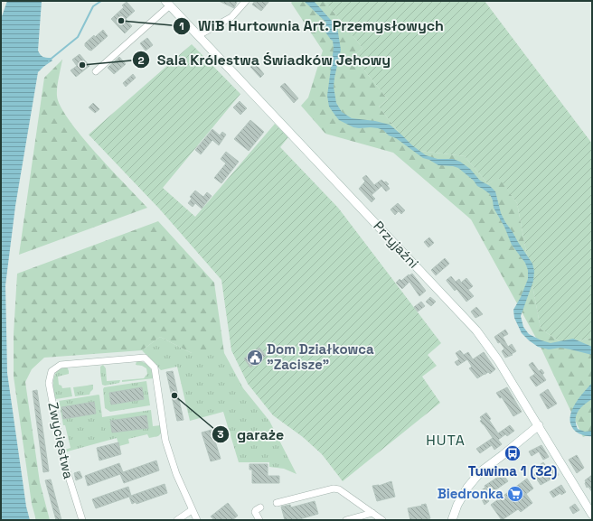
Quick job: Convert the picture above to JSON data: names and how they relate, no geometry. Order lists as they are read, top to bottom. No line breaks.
{"streets":{"main road":["Przyjaźni"],"street":["Zwycięstwa"]},"districts":["HUTA"],"places":{"other":["WiB Hurtownia Art. Przemysłowych","Sala Królestwa Świadków Jehowy","garaże"],"public building":["Dom Działkowca \"Zacisze\""],"bus stop":["Tuwima 1 (32)"],"supermarket":["Biedronka"]}}
